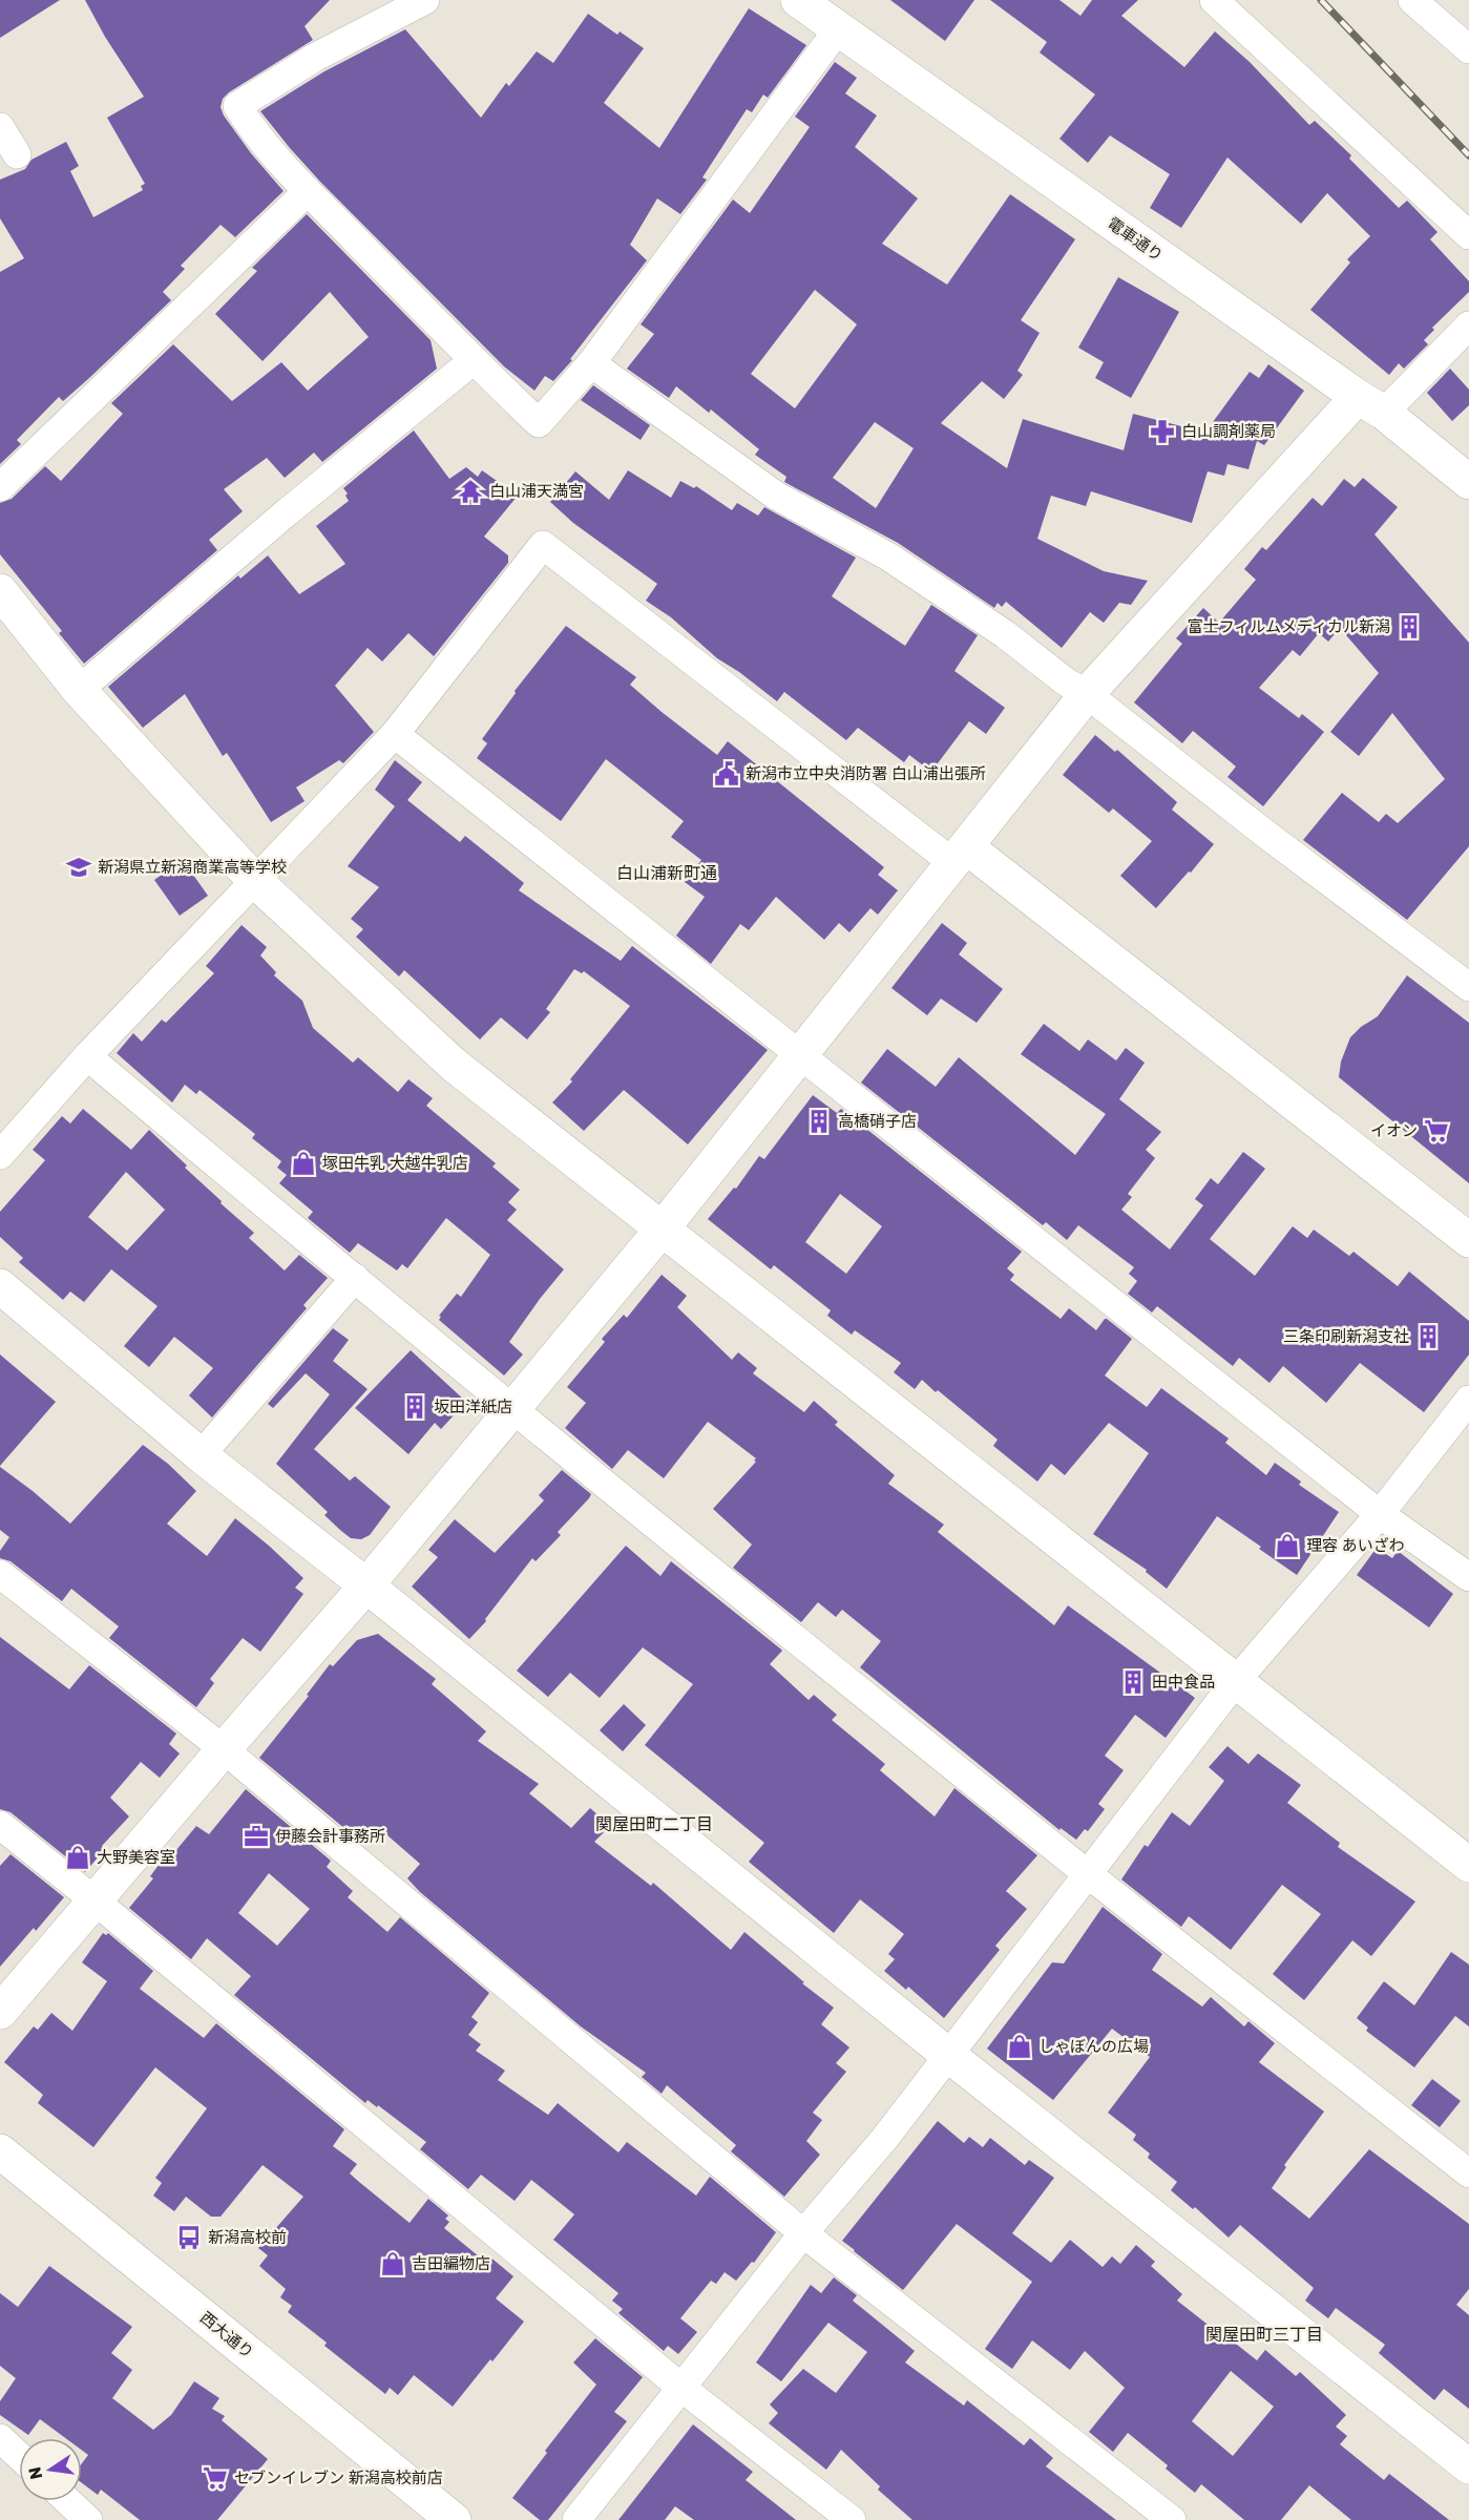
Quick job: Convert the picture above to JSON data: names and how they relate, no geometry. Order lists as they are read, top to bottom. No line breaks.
{"streets":{"main road":["電車通り","西大通り"]},"districts":["白山浦新町通","関屋田町二丁目","関屋田町三丁目"],"places":{"pharmacy":["白山調剤薬局"],"temple":["白山浦天満宮"],"building":["富士フィルムメディカル新潟","高橋硝子店","三条印刷新潟支社","坂田洋紙店","田中食品"],"public building":["新潟市立中央消防署 白山浦出張所"],"school or university":["新潟県立新潟商業高等学校"],"supermarket":["イオン","セブンイレブン 新潟高校前店"],"shop":["塚田牛乳 大越牛乳店","理容 あいざわ","大野美容室","しゃぼんの広場","吉田編物店"],"office":["伊藤会計事務所"],"bus stop":["新潟高校前"]},"north":"left"}
